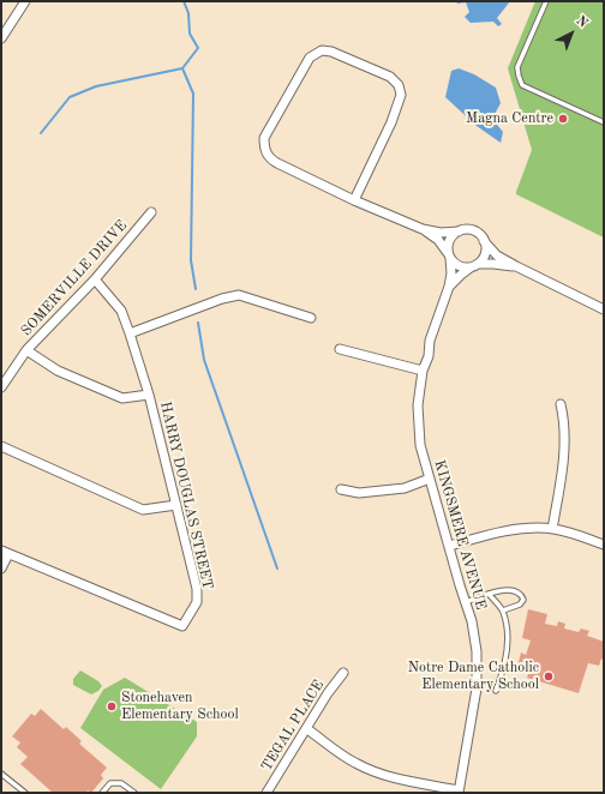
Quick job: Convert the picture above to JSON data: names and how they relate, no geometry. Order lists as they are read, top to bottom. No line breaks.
{"streets":{"street":["SOMERVILLE DRIVE","HARRY DOUGLAS STREET","KINGSMERE AVENUE","TEGAL PLACE"]},"crossings":[["SOMERVILLE DRIVE","HARRY DOUGLAS STREET"]],"places":["Magna Centre","Notre Dame Catholic Elementary School","Stonehaven Elementary School"],"north":"top right"}
